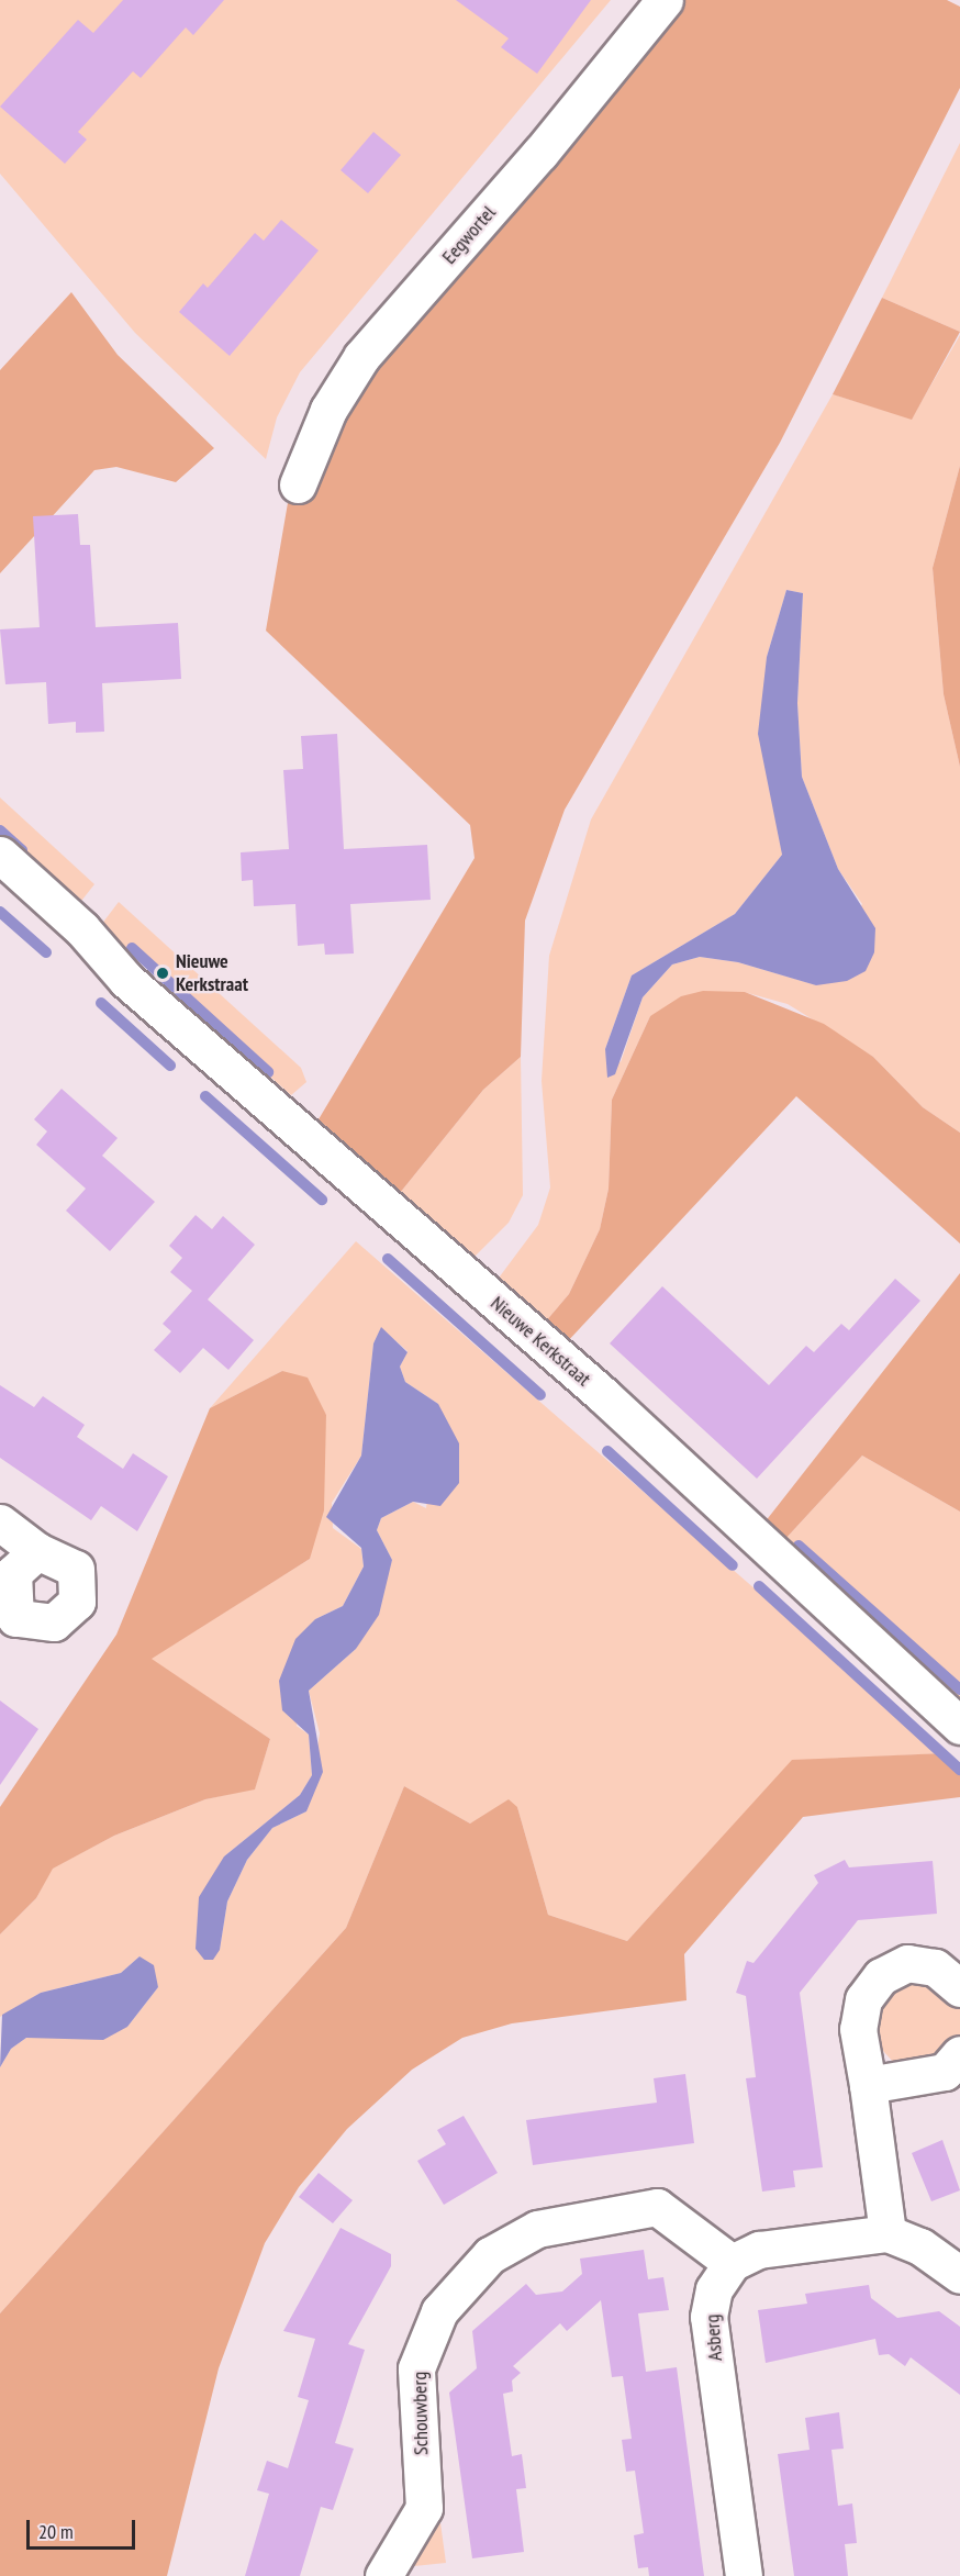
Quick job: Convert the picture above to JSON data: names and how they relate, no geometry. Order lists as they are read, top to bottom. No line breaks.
{"streets":{"street":["Eegwortel","Nieuwe Kerkstraat","Asberg","Schouwberg"]},"crossings":[["Asberg","Schouwberg"]],"places":["Nieuwe Kerkstraat"],"scale_bar":"20 m"}
